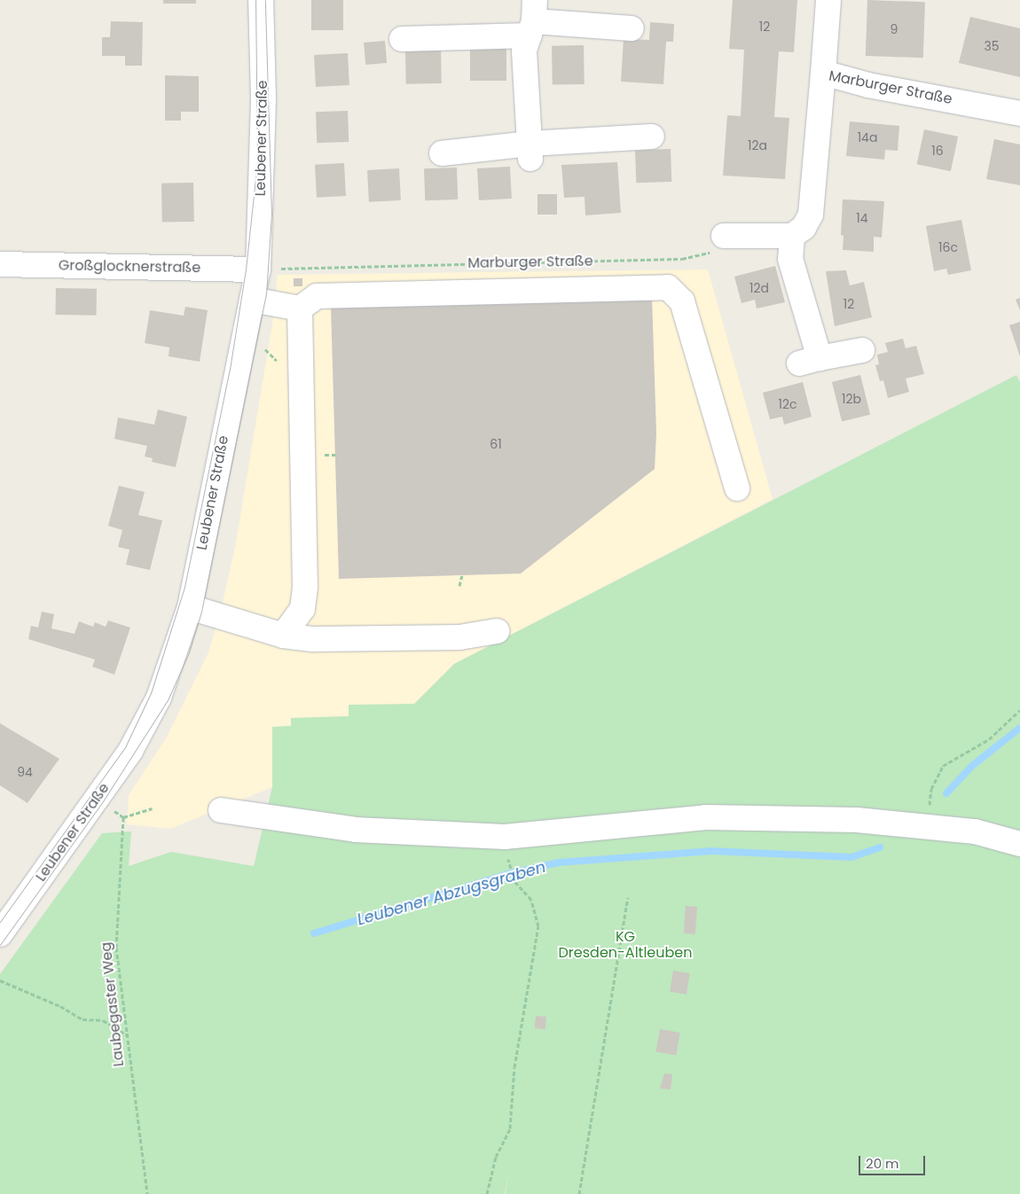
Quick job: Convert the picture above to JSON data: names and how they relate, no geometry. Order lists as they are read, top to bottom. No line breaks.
{"streets":{"street":["Marburger Straße","Leubener Straße","Großglocknerstraße"],"path":["Laubegaster Weg"]},"crossings":[["Marburger Straße","Leubener Straße"],["Marburger Straße","Großglocknerstraße"],["Leubener Straße","Großglocknerstraße"]],"water":["Leubener Abzugsgraben"],"parks":["KG Dresden-Altleuben"],"house_numbers":["12","9","35","14a","12a","16","14","16c","12d","12","12b","12c","61","94"],"scale_bar":"20 m"}
